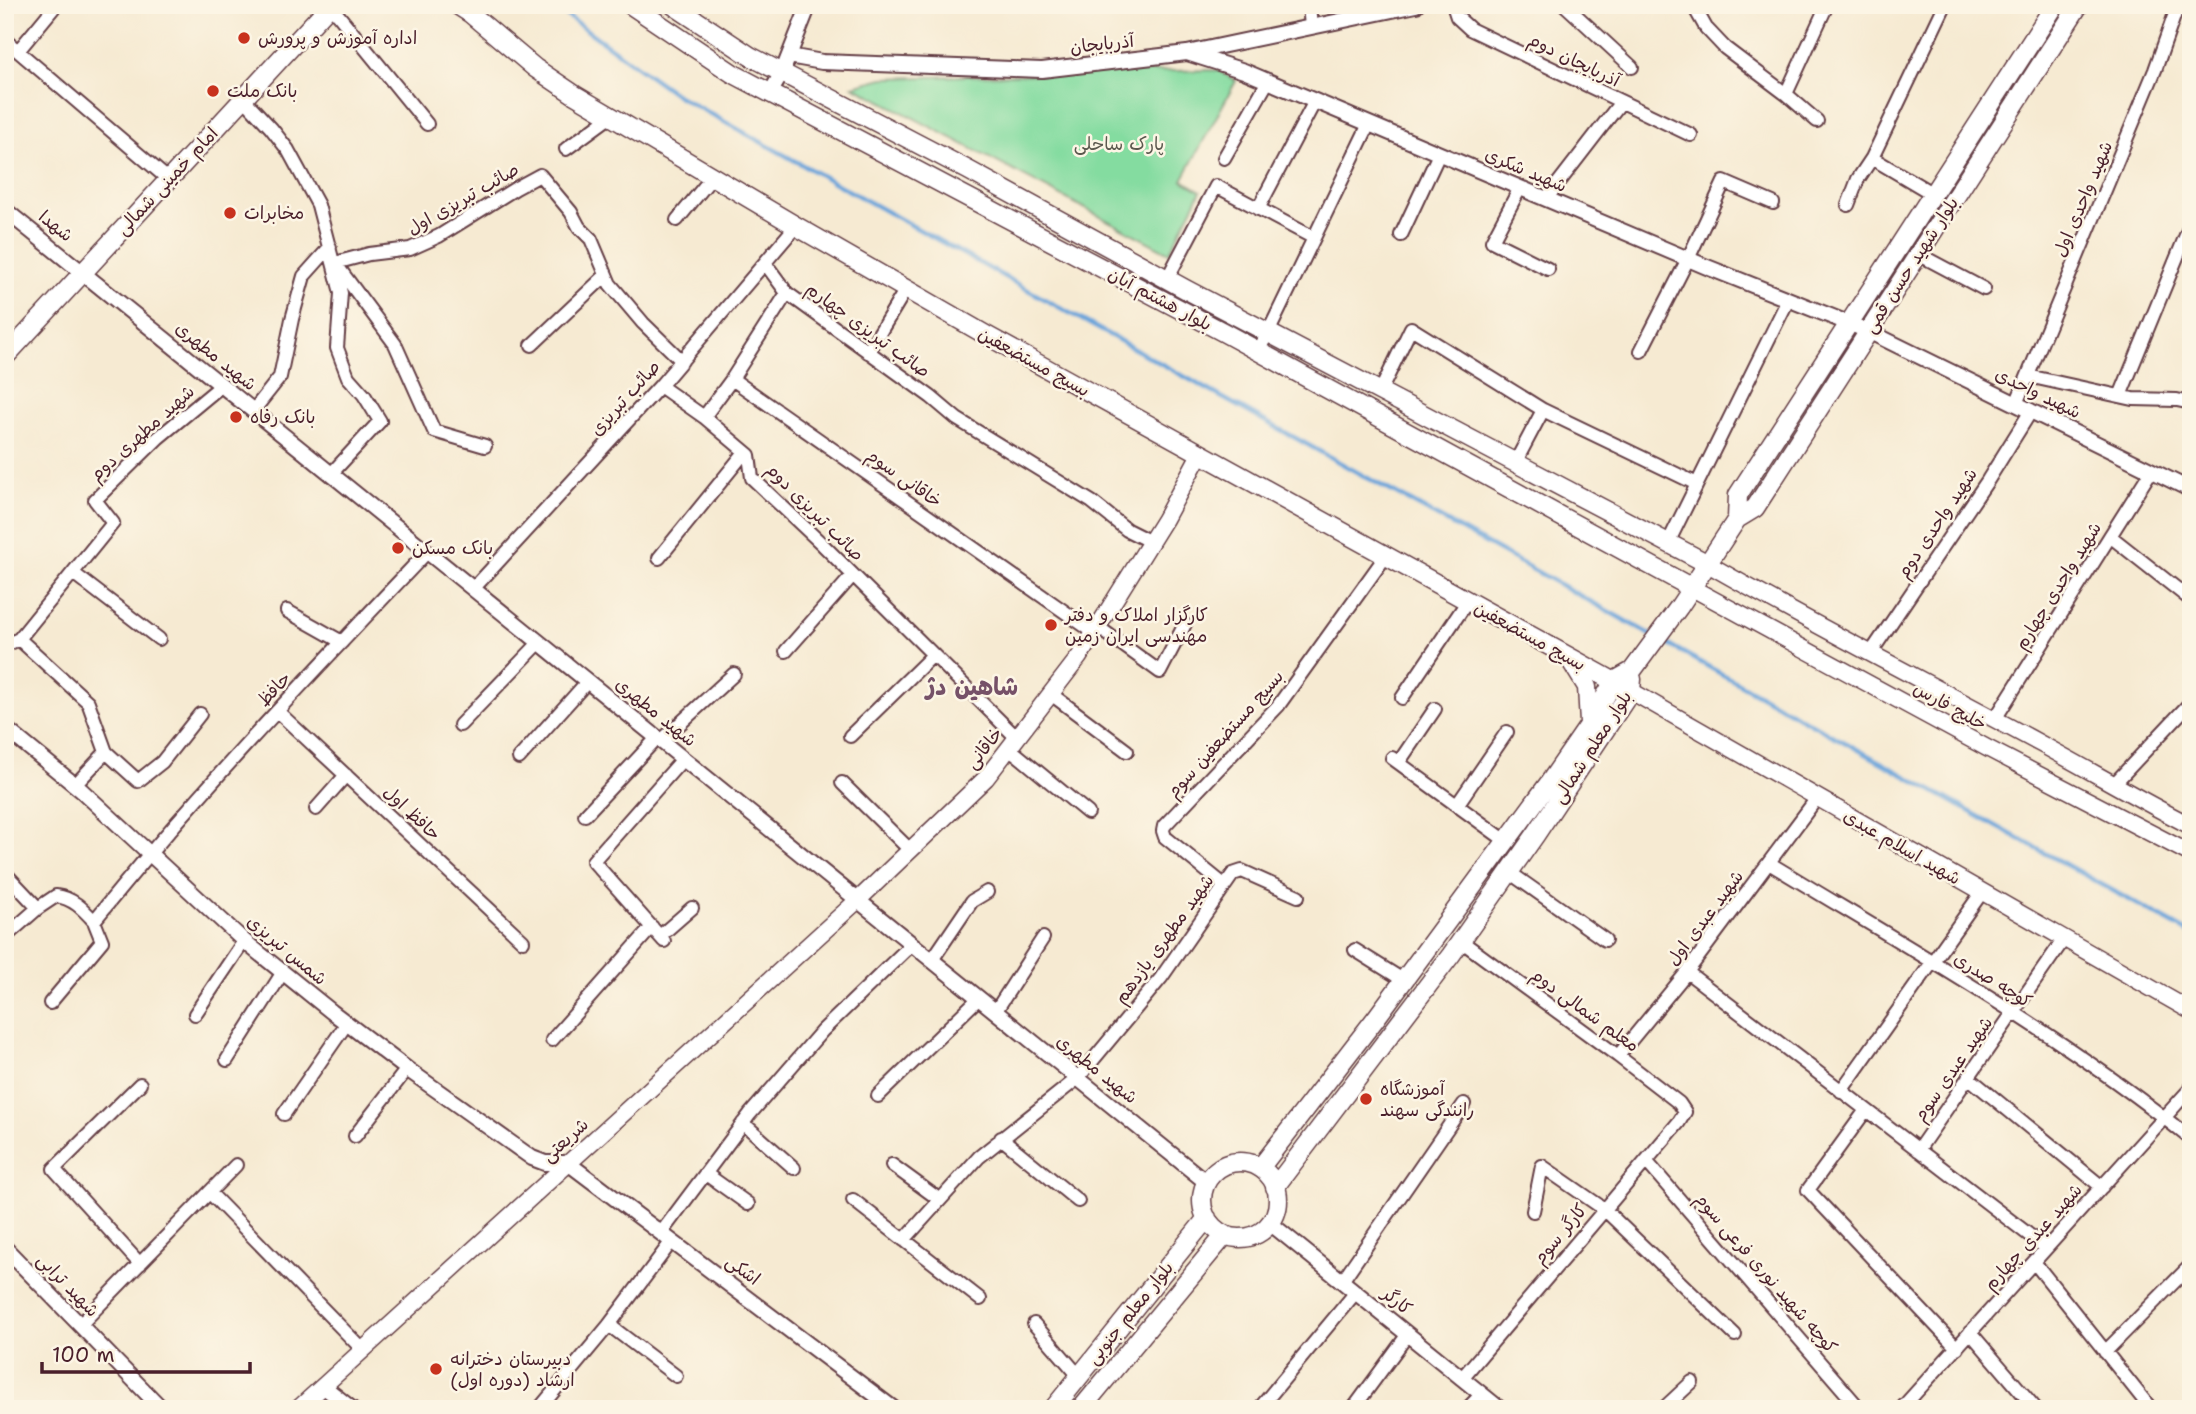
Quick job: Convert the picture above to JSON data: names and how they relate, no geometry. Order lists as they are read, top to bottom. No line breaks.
{"streets":{"main road":["امام خمینی شمالی","بلوار شهید حسن قمی","بلوار هشتم آبان","بسیج مستضعفین","خلیج فارس","بلوار معلم شمالی","خاقانی","شهید اسلام عبدی","شریعتی","بلوار معلم جنوبی"],"street":["آذربایجان","آذربایجان دوم","شهید شکری","صائب تبریزی اول","شهید واحدی اول","شهدا","صائب تبریزی چهارم","شهید مطهری","شهید واحدی","صائب تبریزی","شهید مطهری دوم","خاقانی سوم","صائب تبریزی دوم","شهید واحدی دوم","شهید واحدی چهارم","حافظ","بسیج مستضعفین سوم","حافظ اول","شهید عبدی اول","شهید مطهری یازدهم","شمس تبریزی","کوچه صدری","معلم شمالی دوم","شهید عبدی سوم","کارگر سوم","شهید عبدی چهارم","اشکی","کوچه شهید نوری فرعی سوم","شهید ترابی","کارگر"]},"crossings":[["آذربایجان","شهید شکری"],["آذربایجان","بلوار هشتم آبان"],["شهید شکری","بلوار شهید حسن قمی"],["شهید شکری","شهید واحدی"],["امام خمینی شمالی","شهدا"],["امام خمینی شمالی","شهید مطهری"],["صائب تبریزی اول","صائب تبریزی"],["شهید واحدی اول","شهید واحدی"],["شهدا","شهید مطهری"],["بلوار شهید حسن قمی","بلوار هشتم آبان"],["بلوار شهید حسن قمی","شهید واحدی"],["بلوار شهید حسن قمی","خلیج فارس"],["بلوار شهید حسن قمی","بلوار معلم شمالی"],["بلوار هشتم آبان","خلیج فارس"],["صائب تبریزی چهارم","صائب تبریزی"],["صائب تبریزی چهارم","خاقانی"],["شهید مطهری","صائب تبریزی"],["شهید مطهری","شهید مطهری دوم"],["شهید مطهری","حافظ"],["شهید مطهری","بلوار معلم شمالی"],["شهید مطهری","خاقانی"],["شهید مطهری","شهید مطهری یازدهم"],["شهید مطهری","شریعتی"],["شهید مطهری","کارگر"],["شهید مطهری","بلوار معلم جنوبی"],["بسیج مستضعفین","صائب تبریزی"],["بسیج مستضعفین","بسیج مستضعفین سوم"],["بسیج مستضعفین","بلوار معلم شمالی"],["بسیج مستضعفین","خاقانی"],["بسیج مستضعفین","شهید اسلام عبدی"],["شهید واحدی","شهید واحدی دوم"],["شهید واحدی","شهید واحدی چهارم"],["صائب تبریزی","صائب تبریزی دوم"],["خاقانی سوم","خاقانی"],["صائب تبریزی دوم","خاقانی"],["شهید واحدی دوم","خلیج فارس"],["شهید واحدی چهارم","خلیج فارس"],["حافظ","حافظ اول"],["حافظ","شمس تبریزی"],["بسیج مستضعفین سوم","شهید مطهری یازدهم"],["بلوار معلم شمالی","شهید اسلام عبدی"],["بلوار معلم شمالی","معلم شمالی دوم"],["بلوار معلم شمالی","کارگر"],["بلوار معلم شمالی","بلوار معلم جنوبی"],["خاقانی","شریعتی"],["شهید اسلام عبدی","شهید عبدی اول"],["شهید اسلام عبدی","شهید عبدی سوم"],["شهید عبدی اول","کوچه صدری"],["شهید عبدی اول","معلم شمالی دوم"],["شمس تبریزی","شریعتی"],["شمس تبریزی","اشکی"],["کوچه صدری","شهید عبدی سوم"],["کوچه صدری","شهید عبدی چهارم"],["معلم شمالی دوم","کارگر سوم"],["شریعتی","اشکی"],["کارگر سوم","کوچه شهید نوری فرعی سوم"],["کارگر سوم","کارگر"],["کارگر","بلوار معلم جنوبی"]],"districts":["شاهین دژ"],"parks":["پارک ساحلی"],"places":["اداره آموزش و پرورش","بانک ملت","مخابرات","بانک رفاه","بانک مسکن","کارگزار املاک و دفتر مهندسی ایران زمین","آموزشگاه رانندگی سهند","دبیرستان دخترانه ارشاد (دوره اول)"],"scale_bar":"100 m"}
